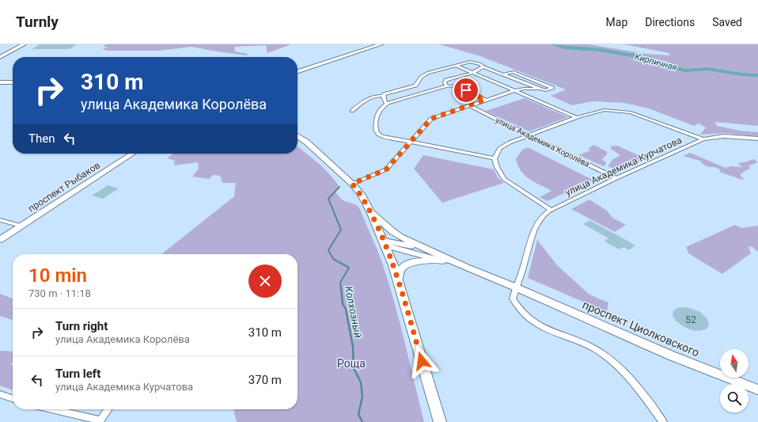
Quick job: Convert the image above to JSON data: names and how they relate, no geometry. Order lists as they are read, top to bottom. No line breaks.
{"streets":{"main road":["проспект Рыбаков","проспект Циолковского"],"street":["улица Академика Королёва","улица Академика Курчатова"]},"crossings":[["улица Академика Королёва","улица Академика Курчатова"],["улица Академика Курчатова","проспект Циолковского"]],"water":["Кирпичная","Колхозный"],"parks":["Роща"],"house_numbers":["52"],"north":"top","page":{"header":"Turnly","nav":["Map","Directions","Saved"],"turn":["310 m","улица Академика Королёва"],"then":"Then","heading":["10 min","730 m · 11:18"],"list":[{"name":"Turn right","note":"улица Академика Королёва","value":"310 m"},{"name":"Turn left","note":"улица Академика Курчатова","value":"370 m"}]}}
